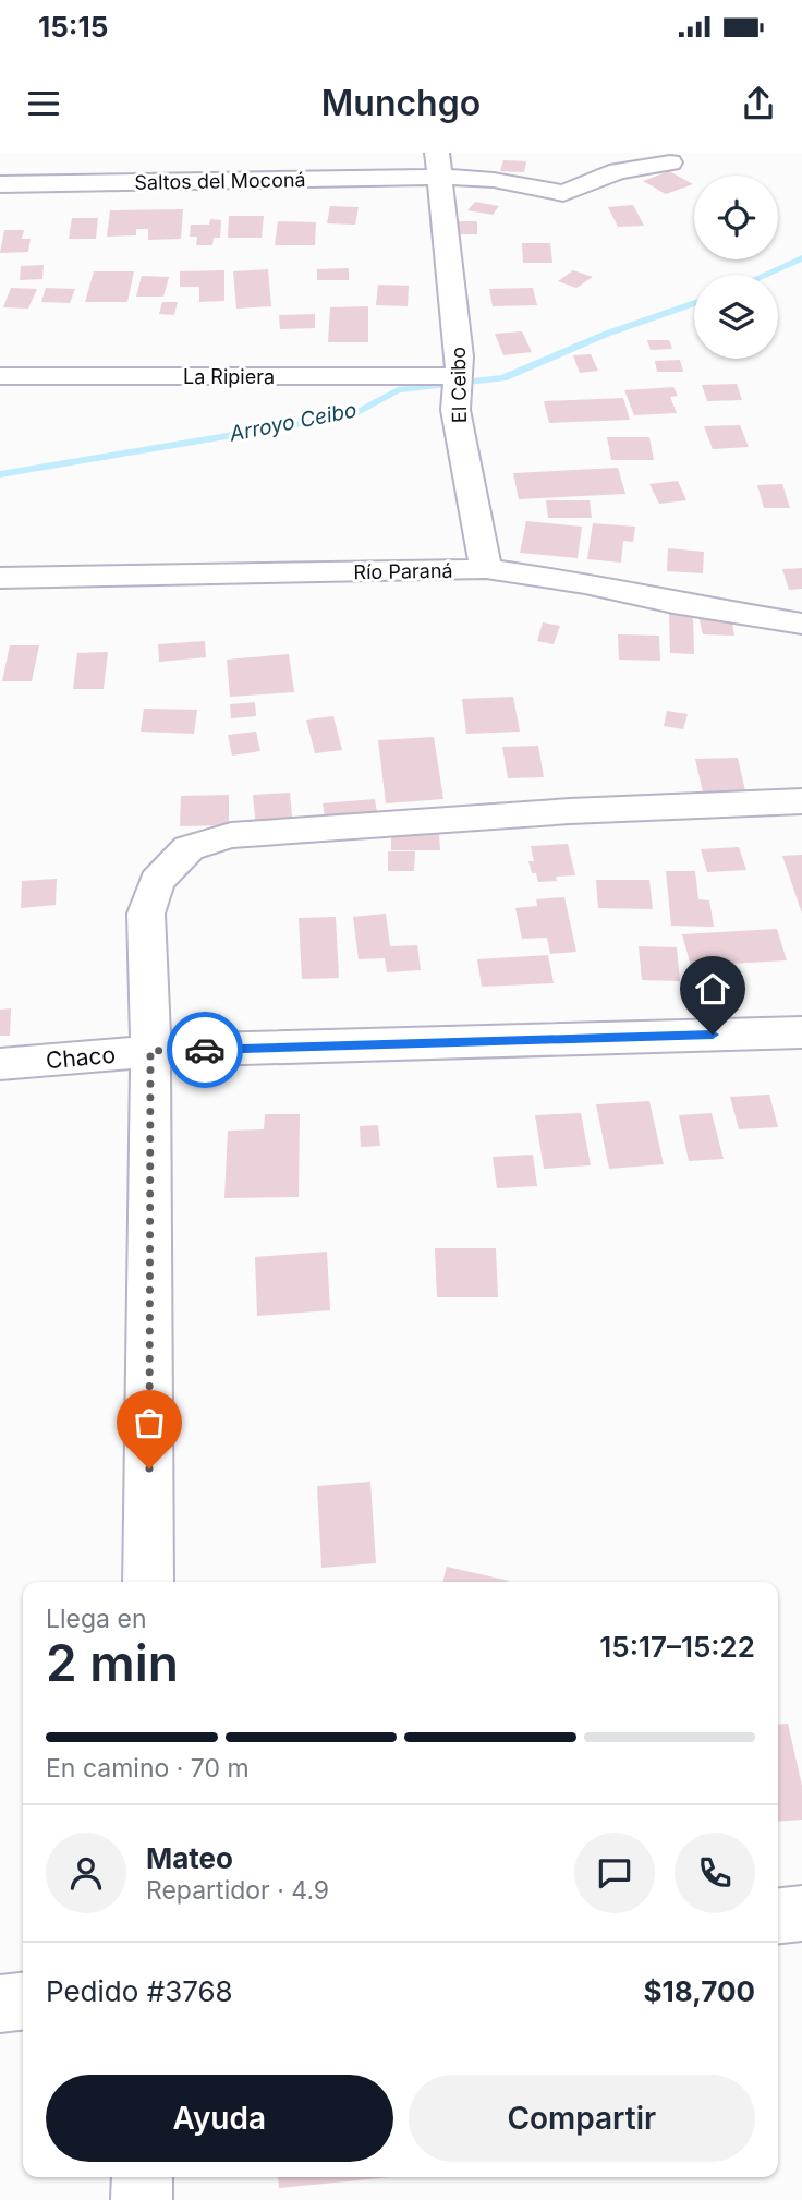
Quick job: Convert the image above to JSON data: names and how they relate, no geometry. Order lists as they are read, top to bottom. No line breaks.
{"streets":{"street":["Saltos del Moconá","La Ripiera","El Ceibo","Río Paraná","Chaco"]},"crossings":[["Saltos del Moconá","El Ceibo"],["La Ripiera","El Ceibo"],["El Ceibo","Río Paraná"]],"water":["Arroyo Ceibo"],"page":{"status":"15:15","header":"Munchgo","heading":["2 min","Llega en","15:17–15:22"],"panel":["Mateo","Repartidor · 4.9","Pedido #3768","$18,700"],"bar":"En camino · 70 m","buttons":["Ayuda","Compartir"]}}
